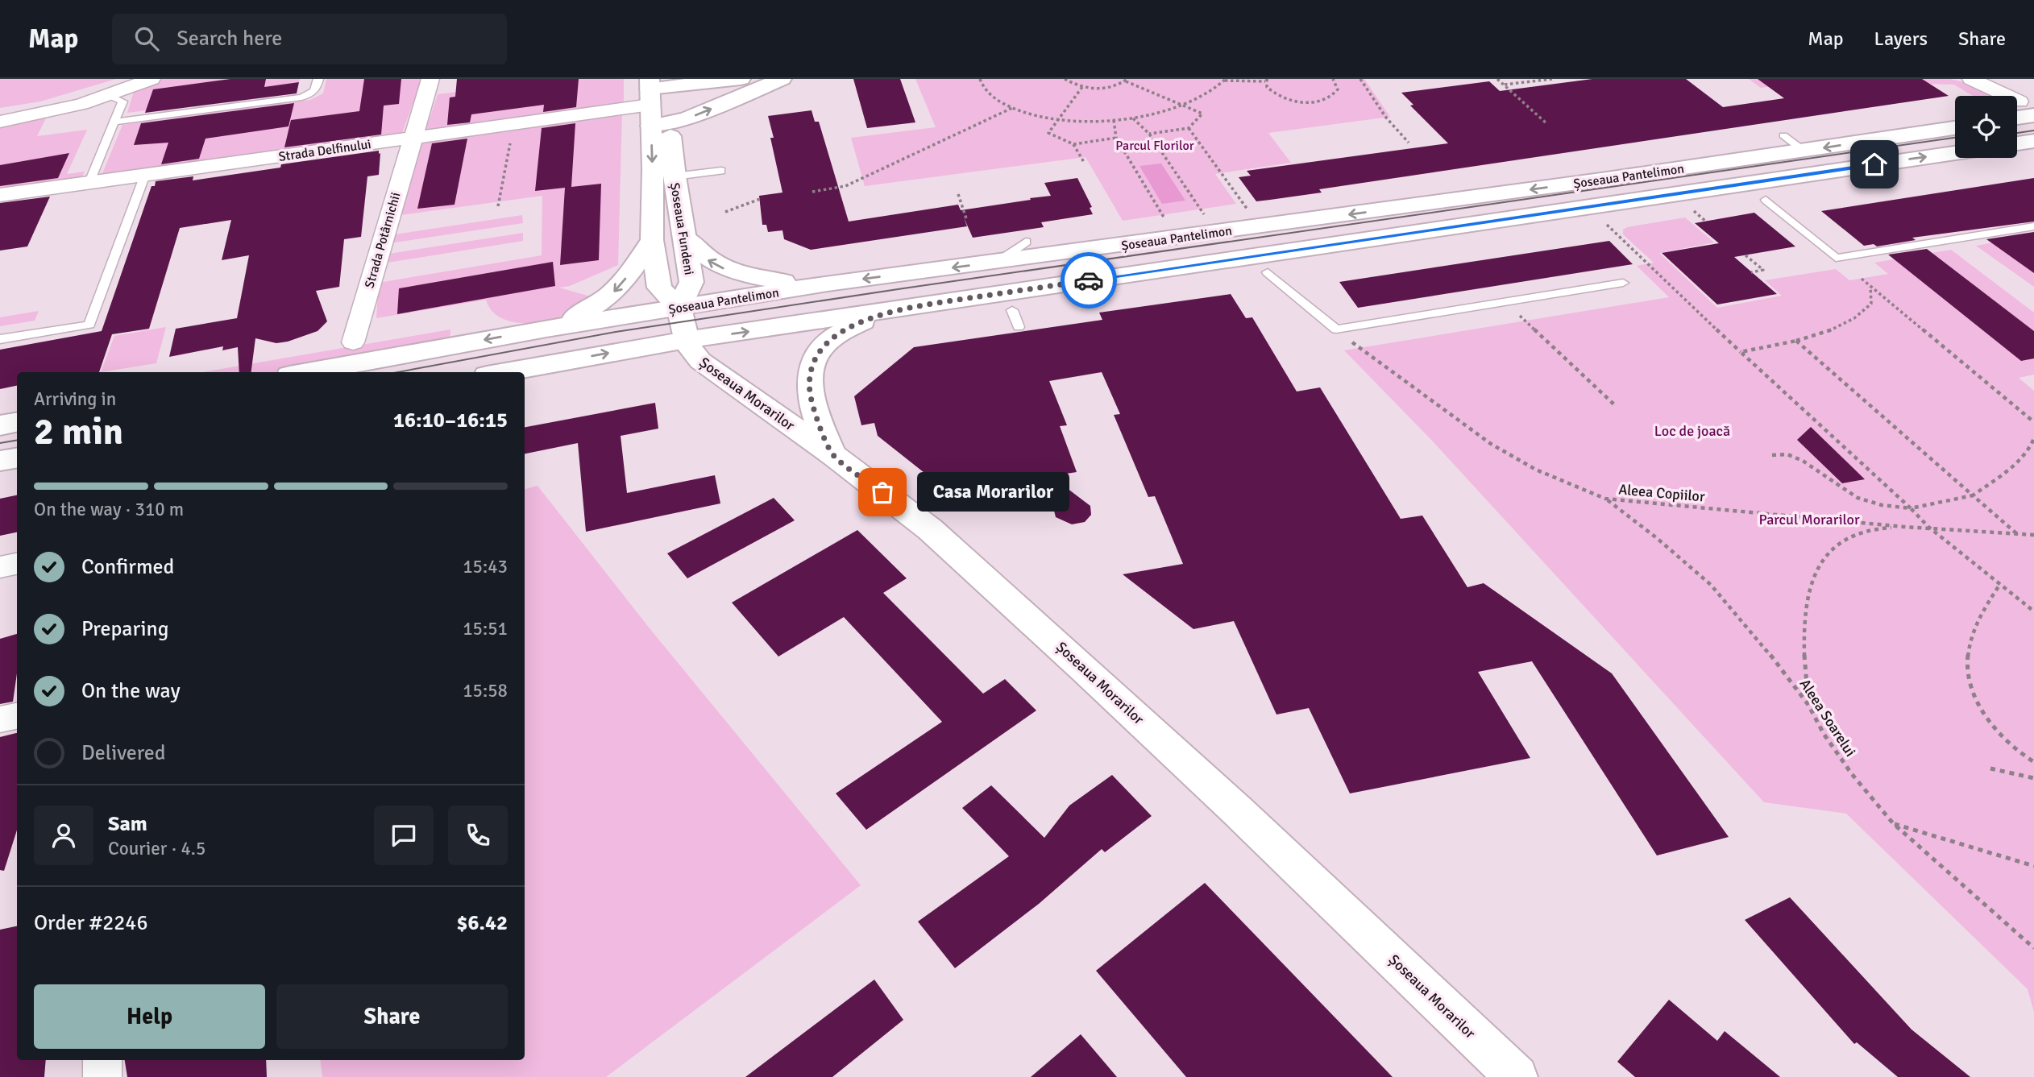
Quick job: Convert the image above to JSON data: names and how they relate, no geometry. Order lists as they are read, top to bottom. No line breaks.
{"streets":{"main road":["Șoseaua Pantelimon","Șoseaua Fundeni","Șoseaua Morarilor"],"street":["Strada Delfinului","Strada Potârnichii"],"path":["Aleea Copiilor","Aleea Soarelui"]},"crossings":[["Strada Delfinului","Șoseaua Fundeni"],["Strada Delfinului","Strada Potârnichii"],["Șoseaua Pantelimon","Șoseaua Fundeni"],["Șoseaua Pantelimon","Șoseaua Morarilor"],["Șoseaua Fundeni","Șoseaua Morarilor"],["Aleea Copiilor","Aleea Soarelui"]],"parks":["Parcul Florilor","Loc de joacă","Parcul Morarilor"],"places":["Casa Morarilor"],"page":{"header":"Map","search":"Search here","nav":["Map","Layers","Share"],"heading":["2 min","Arriving in","16:10–16:15"],"panel":["Sam","Courier · 4.5","Order #2246","$6.42"],"bar":"On the way · 310 m","bubble":"Casa Morarilor","list":[["Confirmed","15:43"],["Preparing","15:51"],["On the way","15:58"],"Delivered"],"buttons":["Help","Share"]}}
